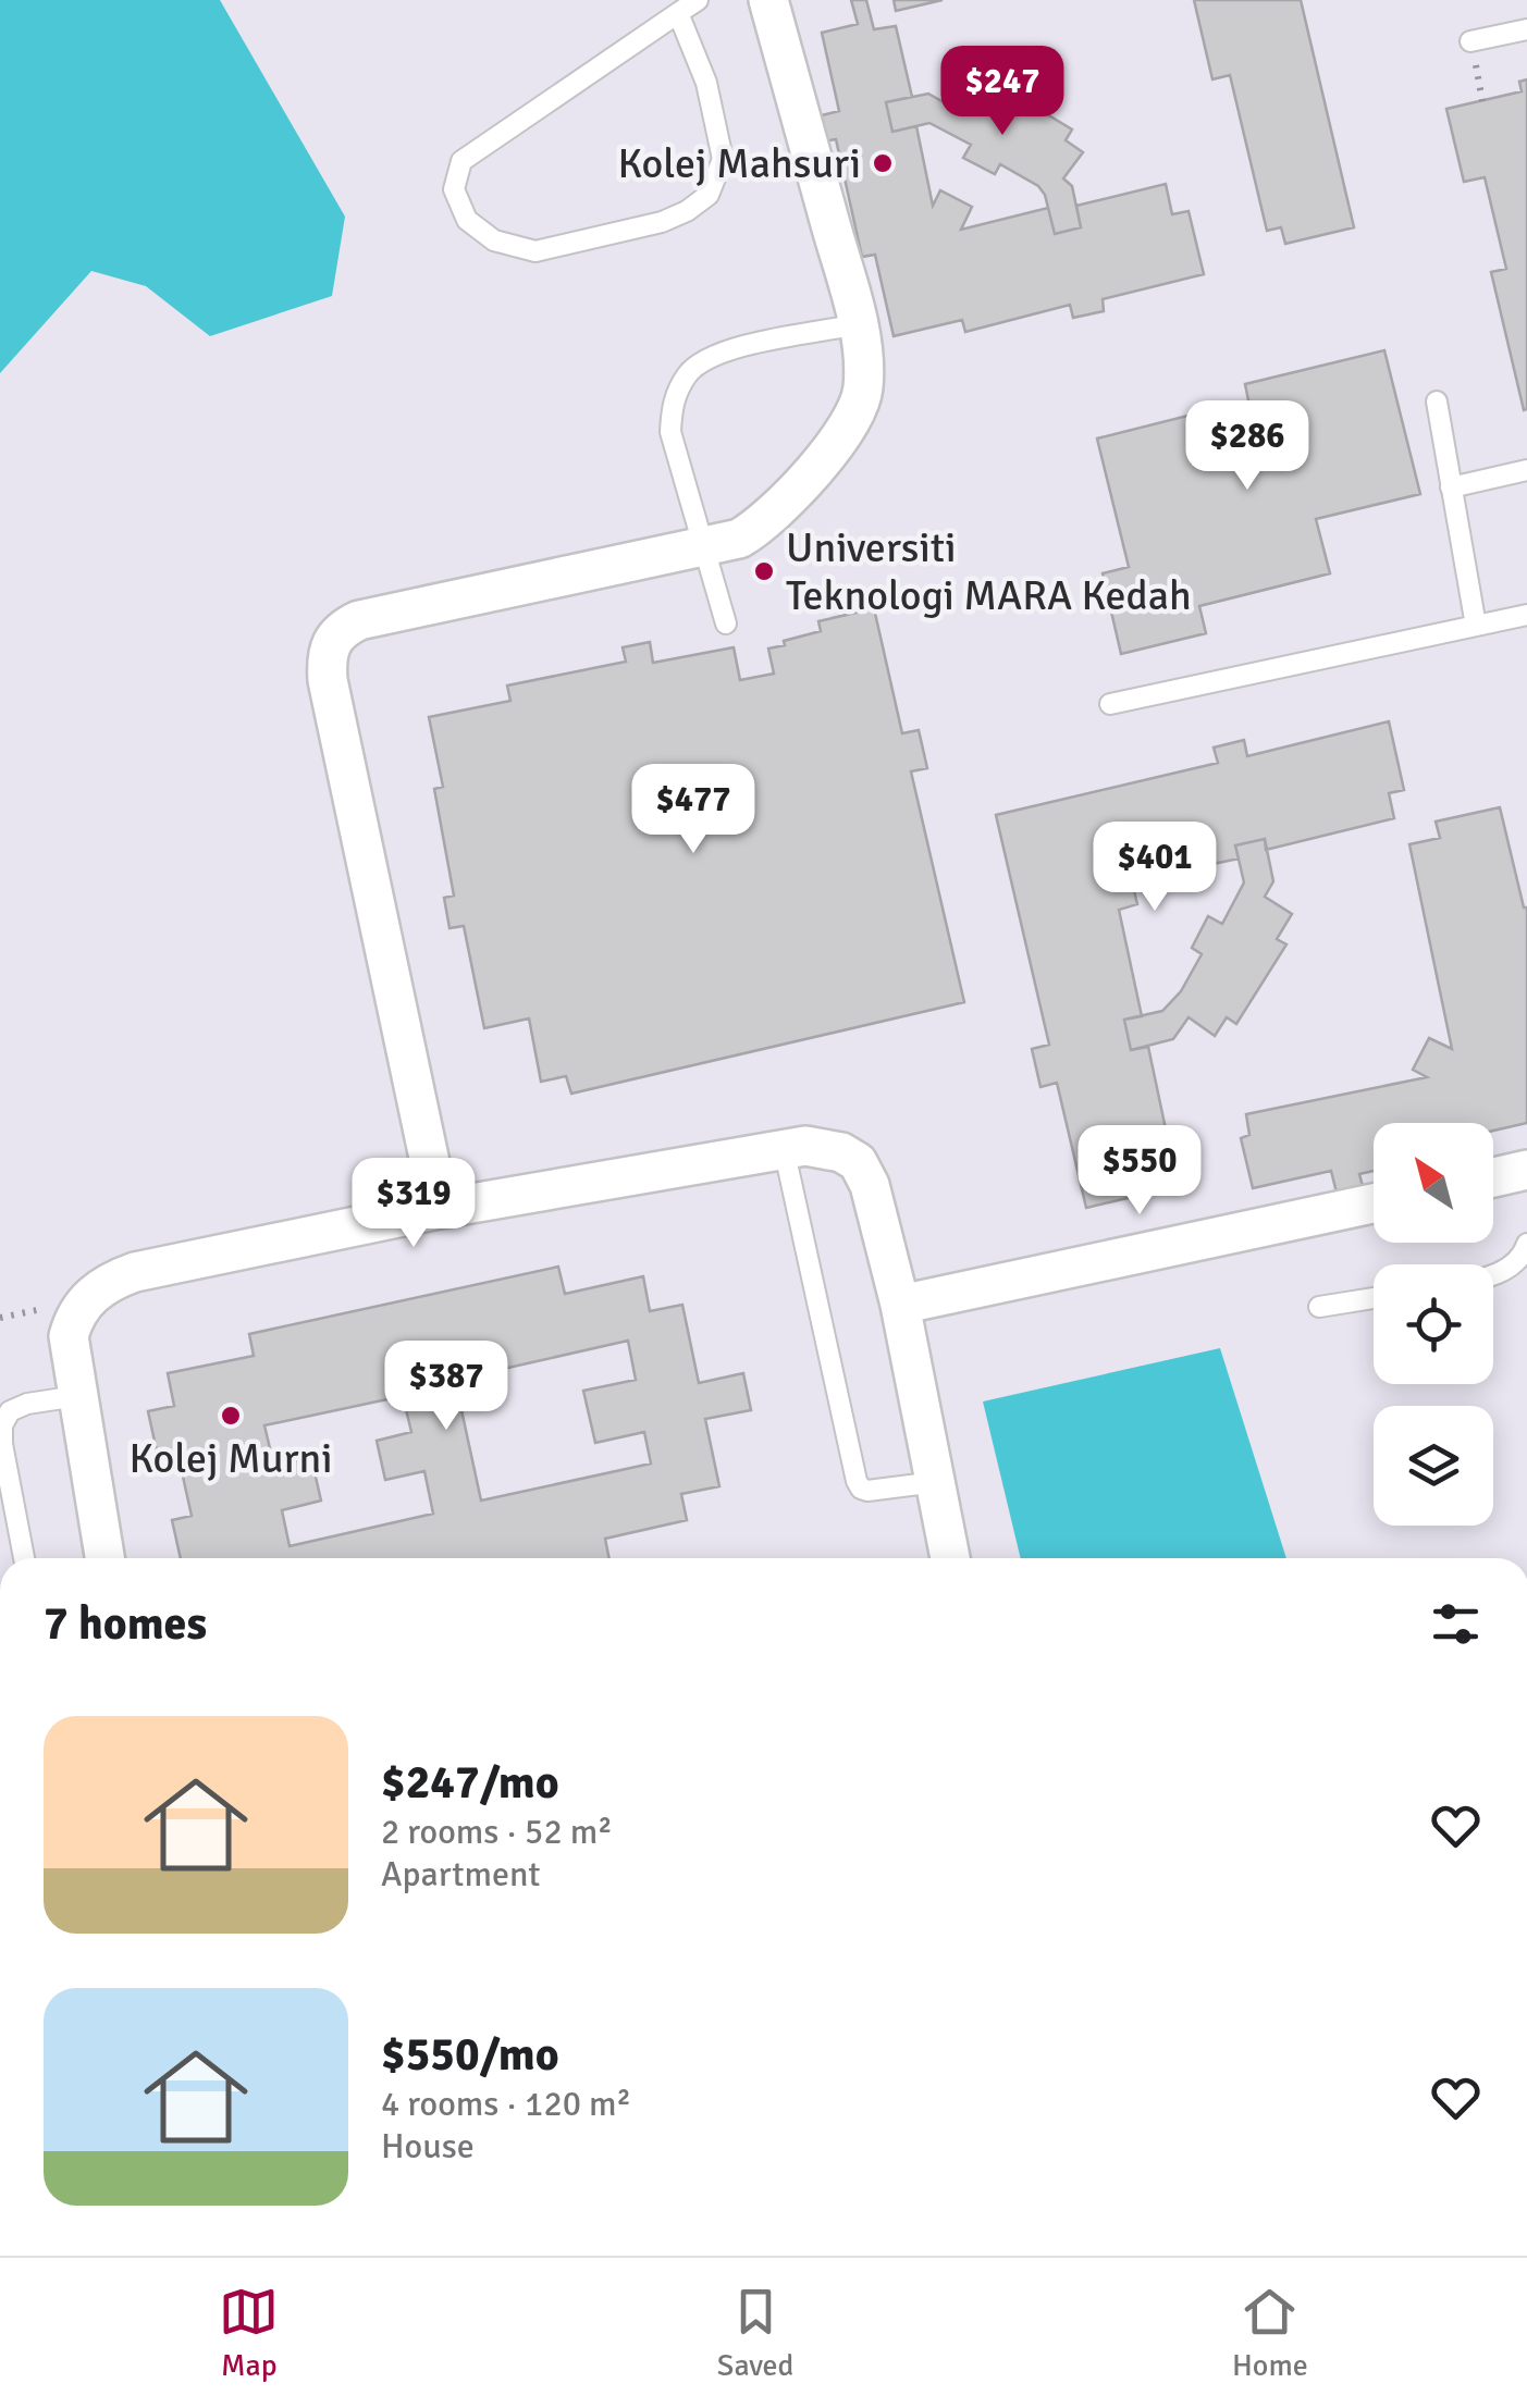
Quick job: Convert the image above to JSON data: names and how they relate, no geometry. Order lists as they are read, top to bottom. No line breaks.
{"places":["Kolej Mahsuri","Universiti Teknologi MARA Kedah","Kolej Murni"],"north":"top left","page":{"price":["$247","$286","$477","$401","$550","$319","$387"],"heading":"7 homes","list":[{"name":"$247/mo","note":"2 rooms · 52 m² · Apartment"},{"name":"$550/mo","note":"4 rooms · 120 m² · House"}],"tabs":["Map","Saved","Home"]}}
